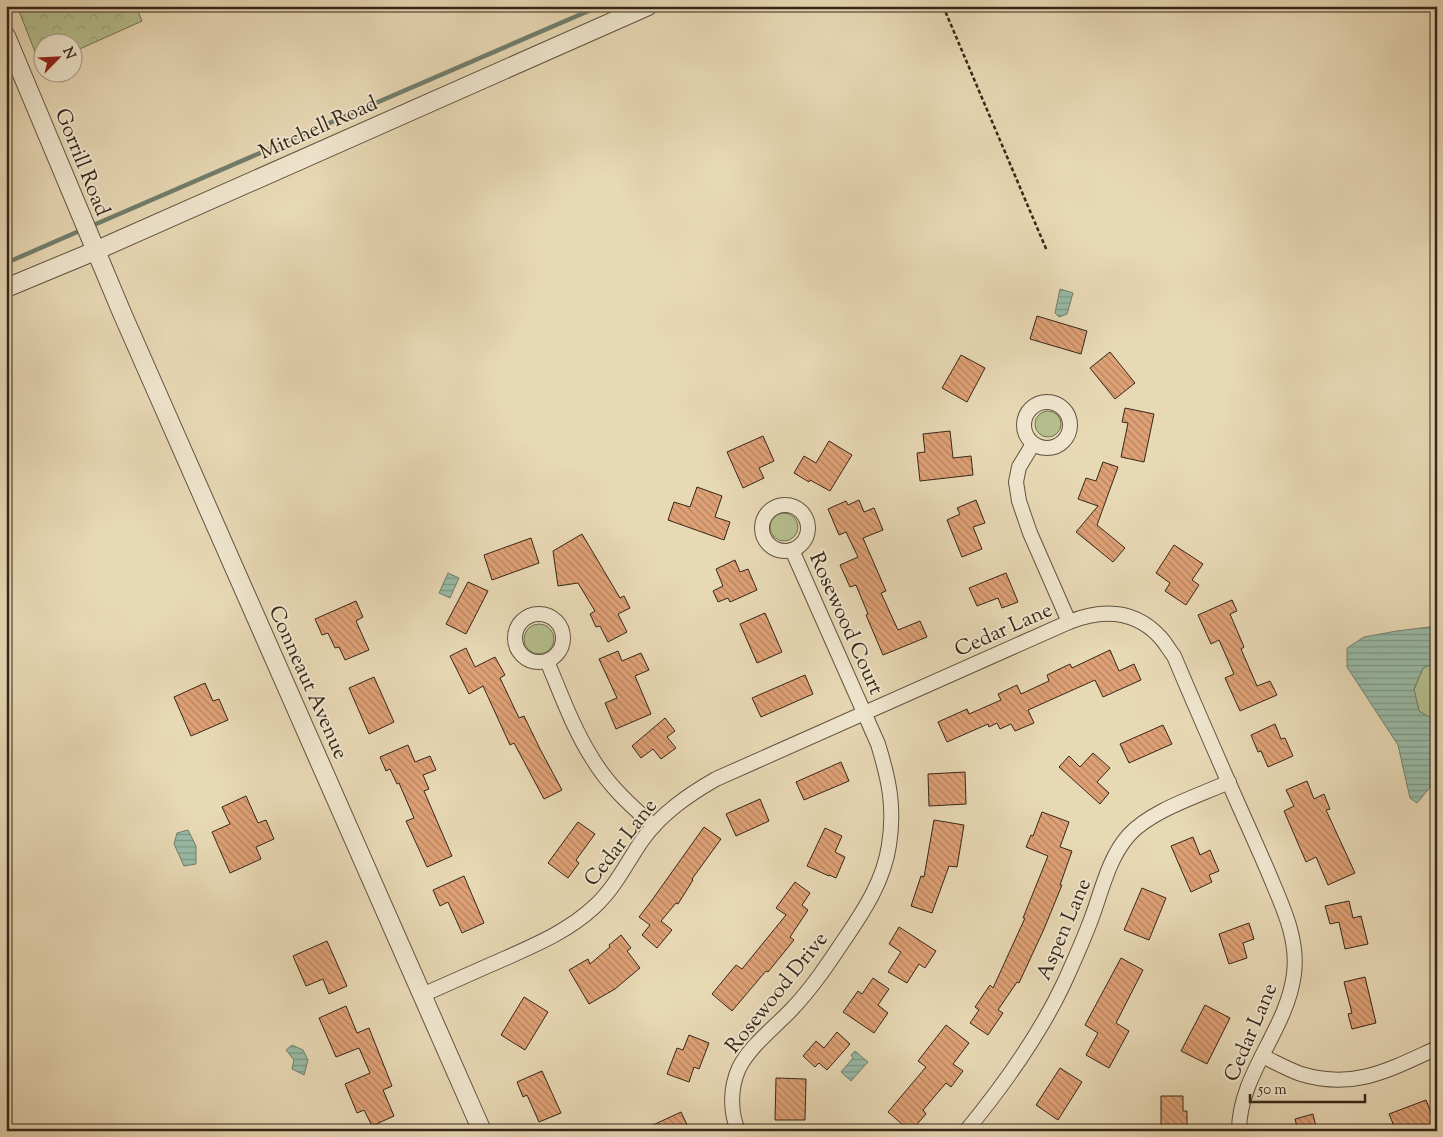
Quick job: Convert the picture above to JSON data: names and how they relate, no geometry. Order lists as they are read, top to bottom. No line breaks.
{"streets":{"street":["Mitchell Road","Gorrill Road","Rosewood Court","Cedar Lane","Conneaut Avenue","Aspen Lane","Rosewood Drive"]},"crossings":[["Mitchell Road","Gorrill Road"],["Mitchell Road","Conneaut Avenue"],["Gorrill Road","Conneaut Avenue"],["Rosewood Court","Cedar Lane"],["Rosewood Court","Rosewood Drive"],["Cedar Lane","Conneaut Avenue"],["Cedar Lane","Aspen Lane"],["Cedar Lane","Rosewood Drive"]],"scale_bar":"50 m","north":"top right"}
